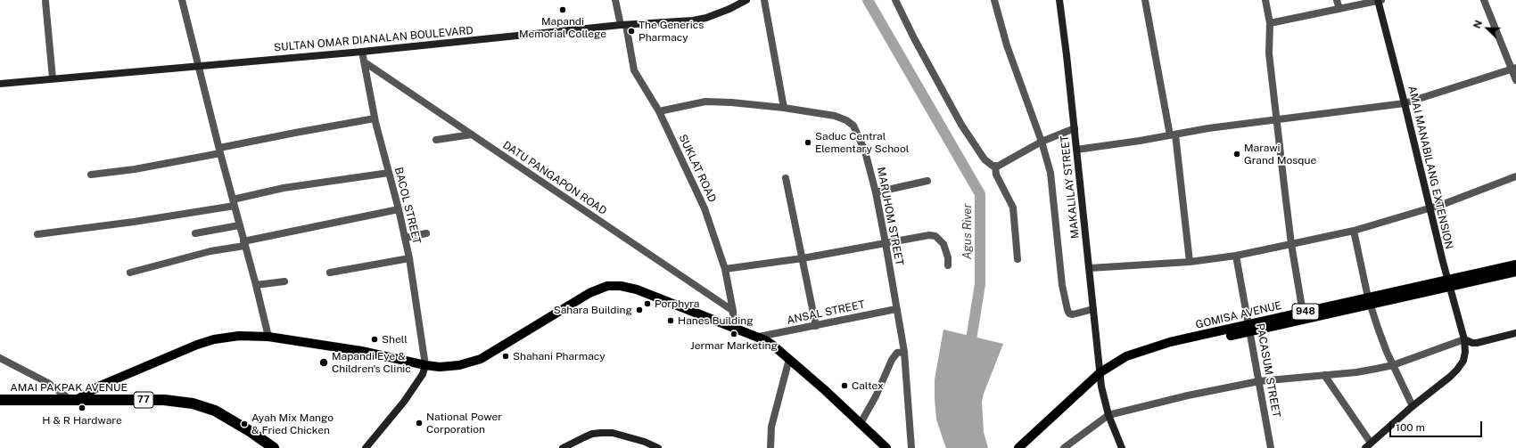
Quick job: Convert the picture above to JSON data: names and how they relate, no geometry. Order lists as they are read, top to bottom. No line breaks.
{"streets":{"highway":["AMAI PAKPAK AVENUE","77"],"main road":["SULTAN OMAR DIANALAN BOULEVARD","AMAI MANABILANG EXTENSION","MAKALILAY STREET","948","GOMISA AVENUE"],"street":["SUKLAT ROAD","DATU PANGAPON ROAD","BACOL STREET","MARUHOM STREET","ANSAL STREET","PACASUM STREET"]},"crossings":[["SULTAN OMAR DIANALAN BOULEVARD","SUKLAT ROAD"],["SULTAN OMAR DIANALAN BOULEVARD","BACOL STREET"],["AMAI MANABILANG EXTENSION","GOMISA AVENUE"],["SUKLAT ROAD","DATU PANGAPON ROAD"],["SUKLAT ROAD","MARUHOM STREET"],["DATU PANGAPON ROAD","BACOL STREET"],["MAKALILAY STREET","GOMISA AVENUE"],["MARUHOM STREET","ANSAL STREET"],["GOMISA AVENUE","PACASUM STREET"]],"water":["Agus River"],"places":["Mapandi Memorial College","The Generics Pharmacy","Saduc Central Elementary School","Marawi Grand Mosque","Porphyra","Sahara Building","Hanes Building","Jermar Marketing","Shell","Shahani Pharmacy","Mapandi Eye & Children's Clinic","Caltex","H & R Hardware","National Power Corporation","Ayah Mix Mango & Fried Chicken"],"scale_bar":"100 m","north":"top left"}
